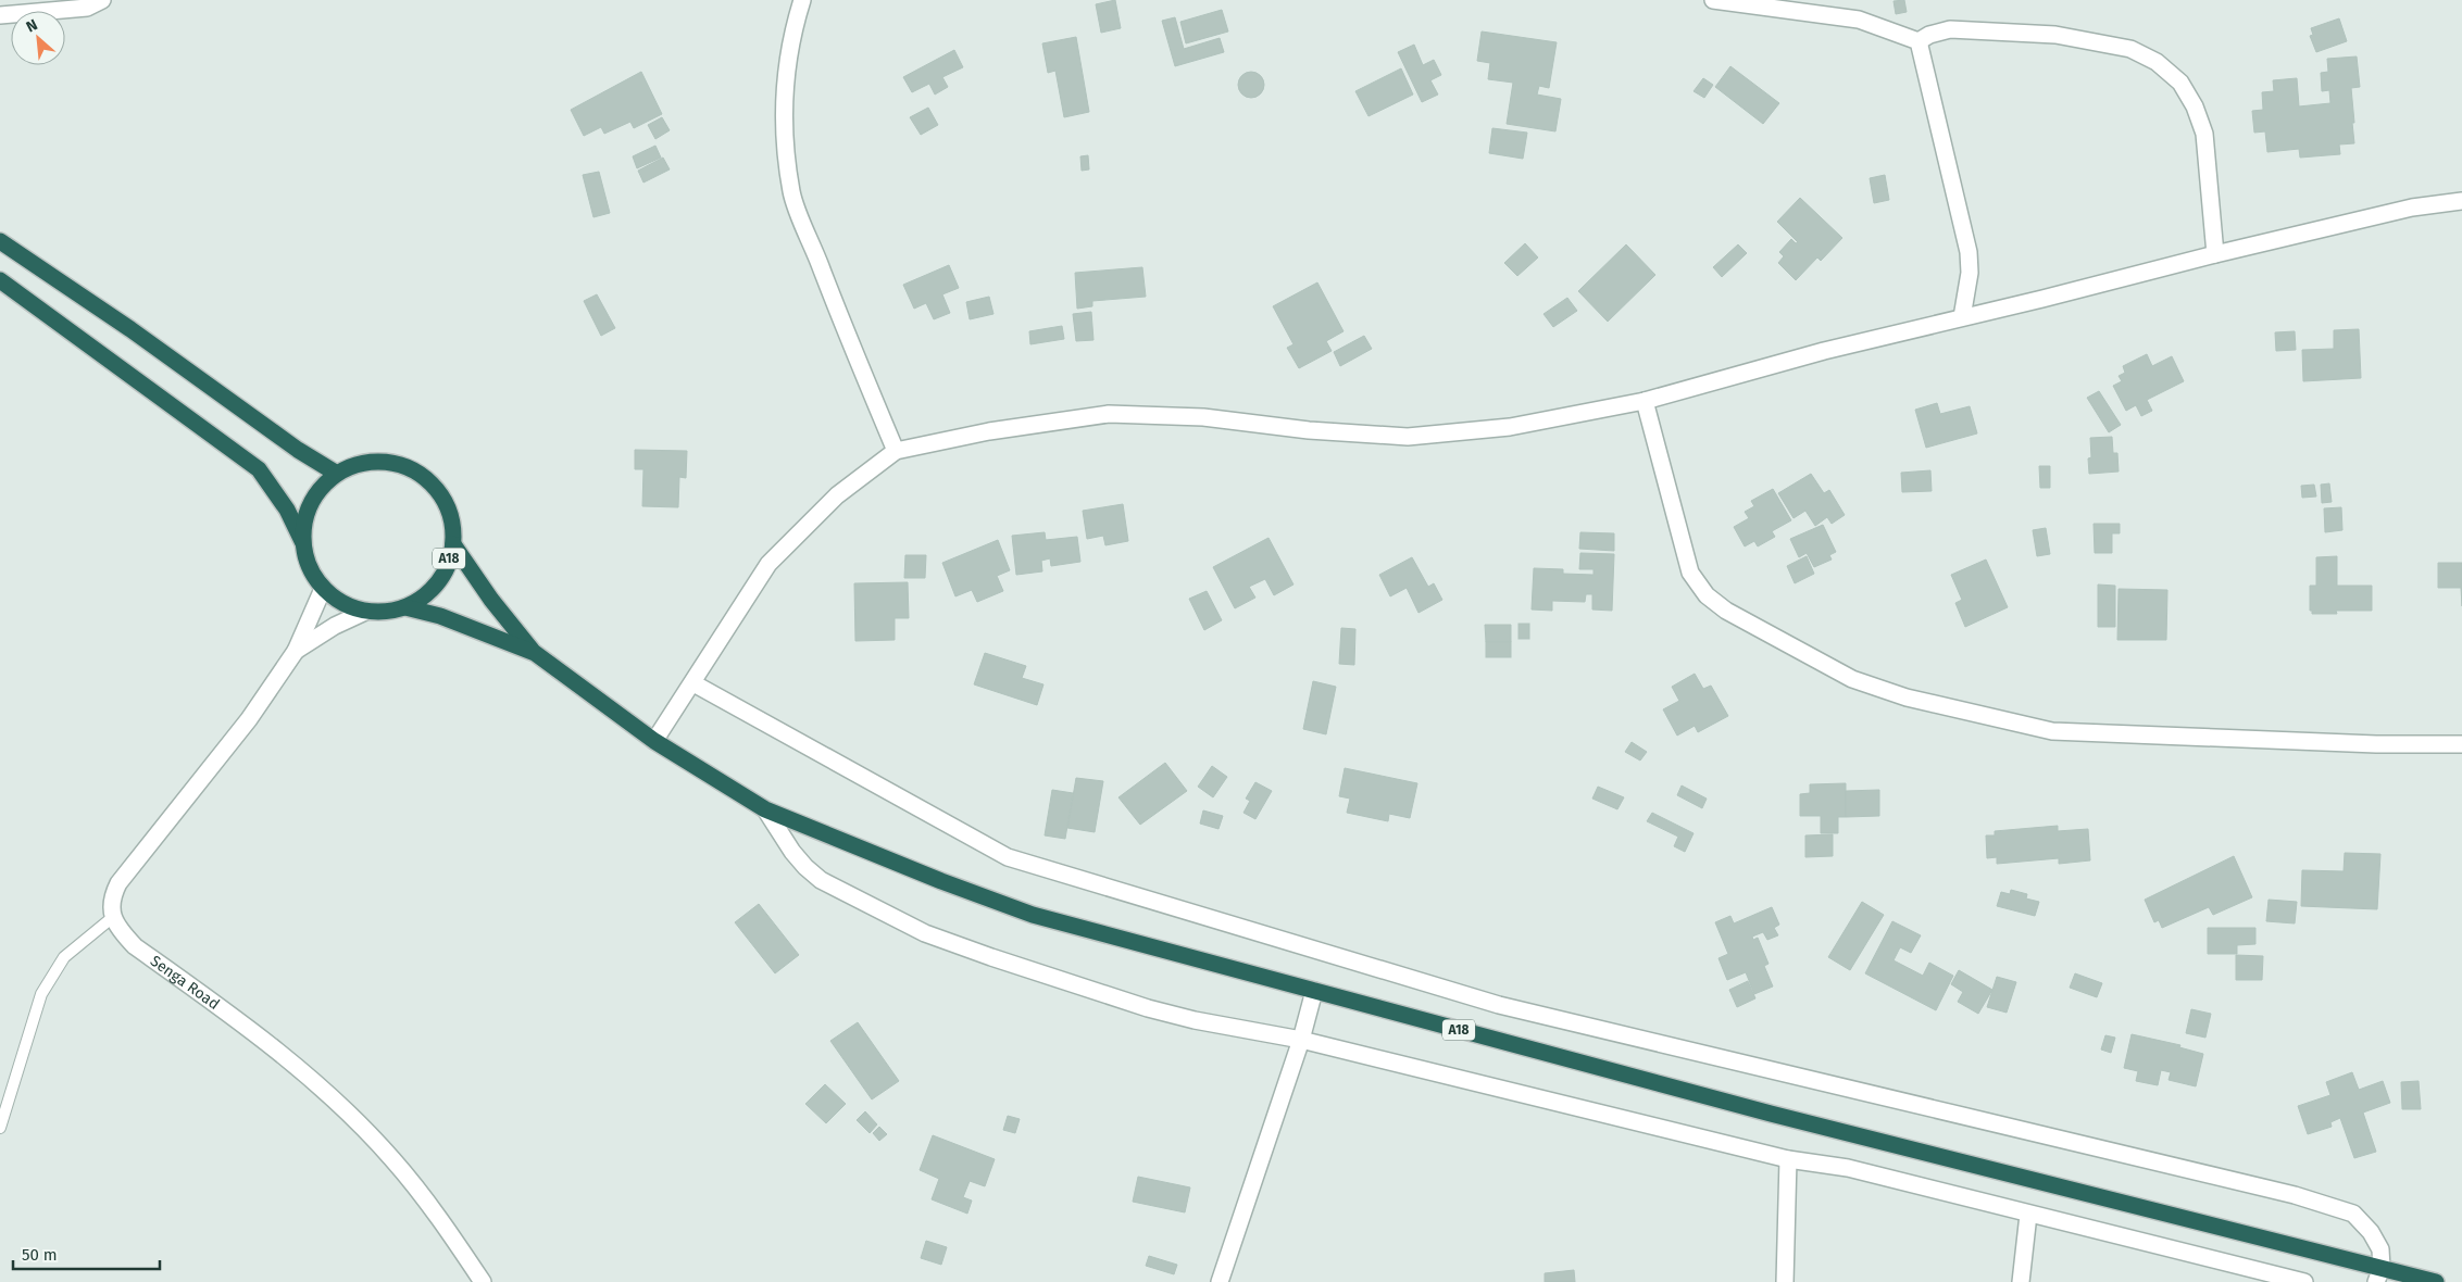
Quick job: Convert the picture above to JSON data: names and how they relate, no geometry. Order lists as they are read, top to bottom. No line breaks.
{"streets":{"highway":["A18"],"street":["Senga Road"]},"scale_bar":"50 m","north":"top left"}
